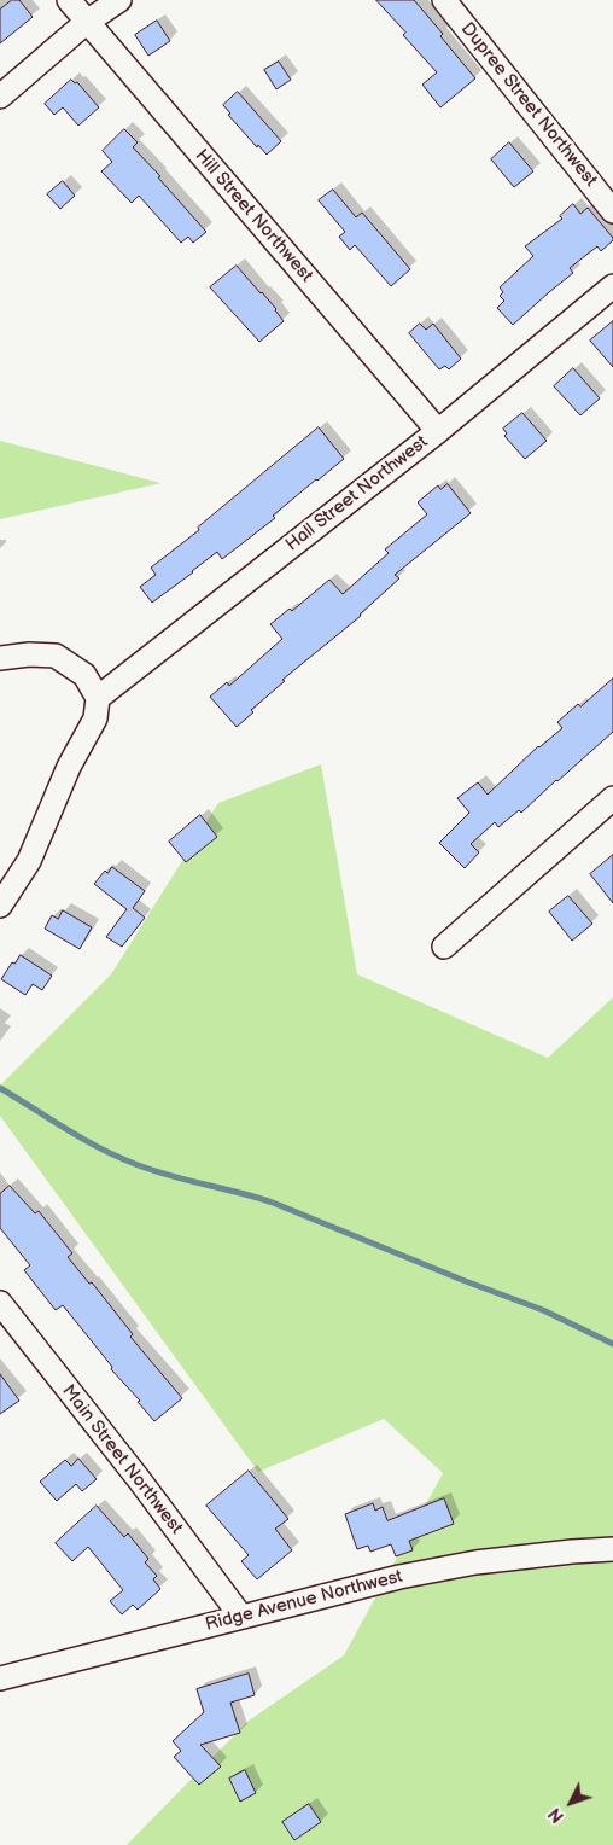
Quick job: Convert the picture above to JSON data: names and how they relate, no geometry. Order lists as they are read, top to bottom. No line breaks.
{"streets":{"street":["Dupree Street Northwest","Hill Street Northwest","Hall Street Northwest","Main Street Northwest","Ridge Avenue Northwest"]},"crossings":[["Hill Street Northwest","Hall Street Northwest"],["Main Street Northwest","Ridge Avenue Northwest"]],"north":"bottom left"}
